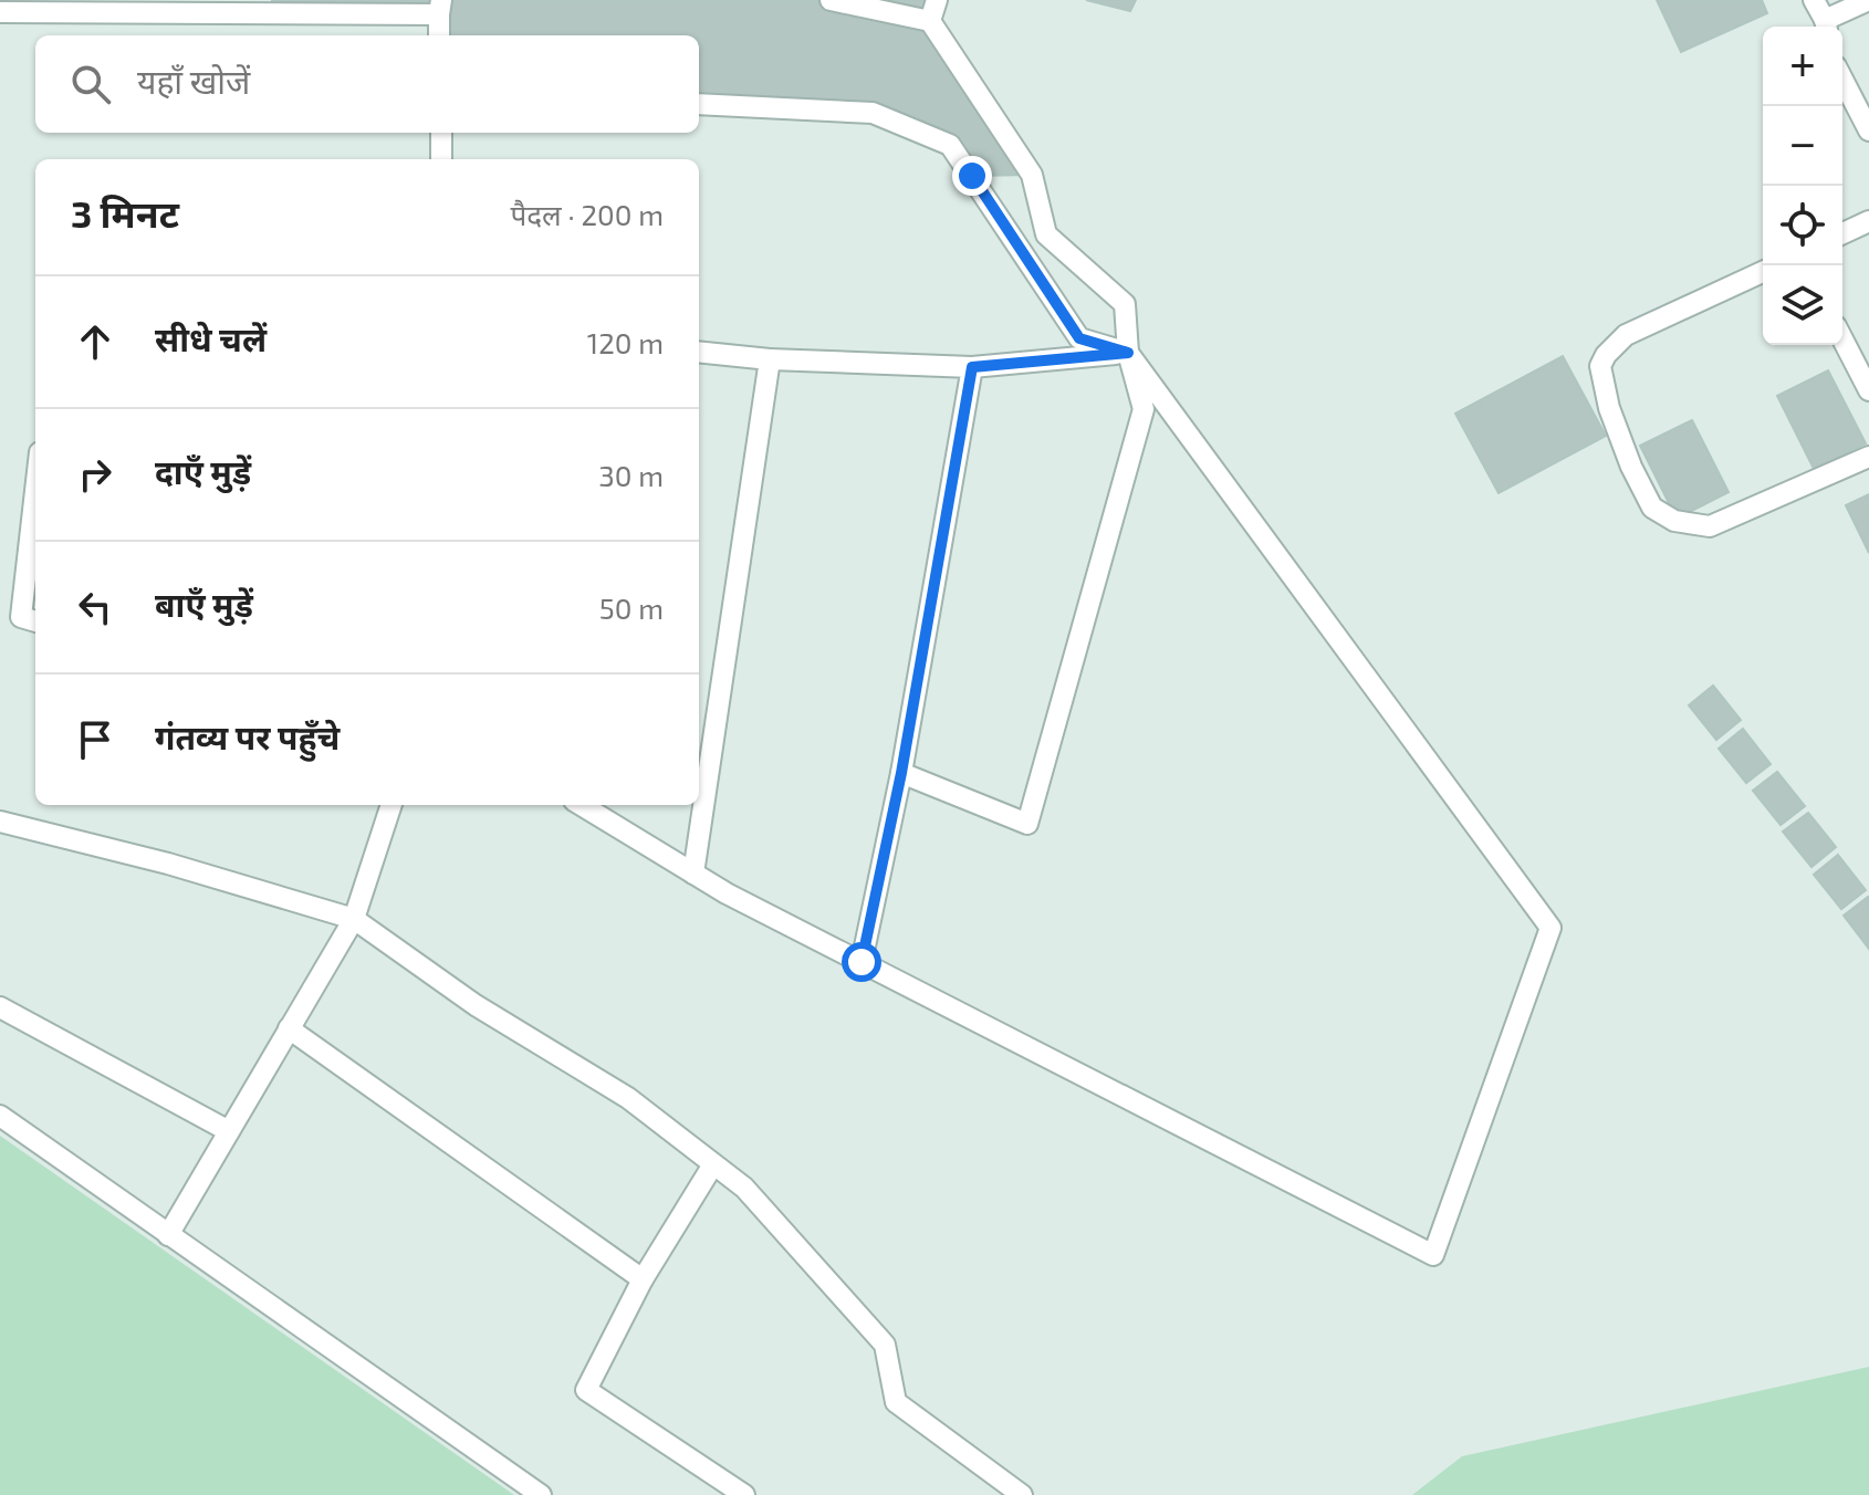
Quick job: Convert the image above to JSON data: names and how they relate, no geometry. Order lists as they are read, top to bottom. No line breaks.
{"page":{"map_buttons":["+","−"],"search":"यहाँ खोजें","heading":["3 मिनट","पैदल · 200 m"],"list":[["सीधे चलें","120 m"],["दाएँ मुड़ें","30 m"],["बाएँ मुड़ें","50 m"],"गंतव्य पर पहुँचे"]}}
